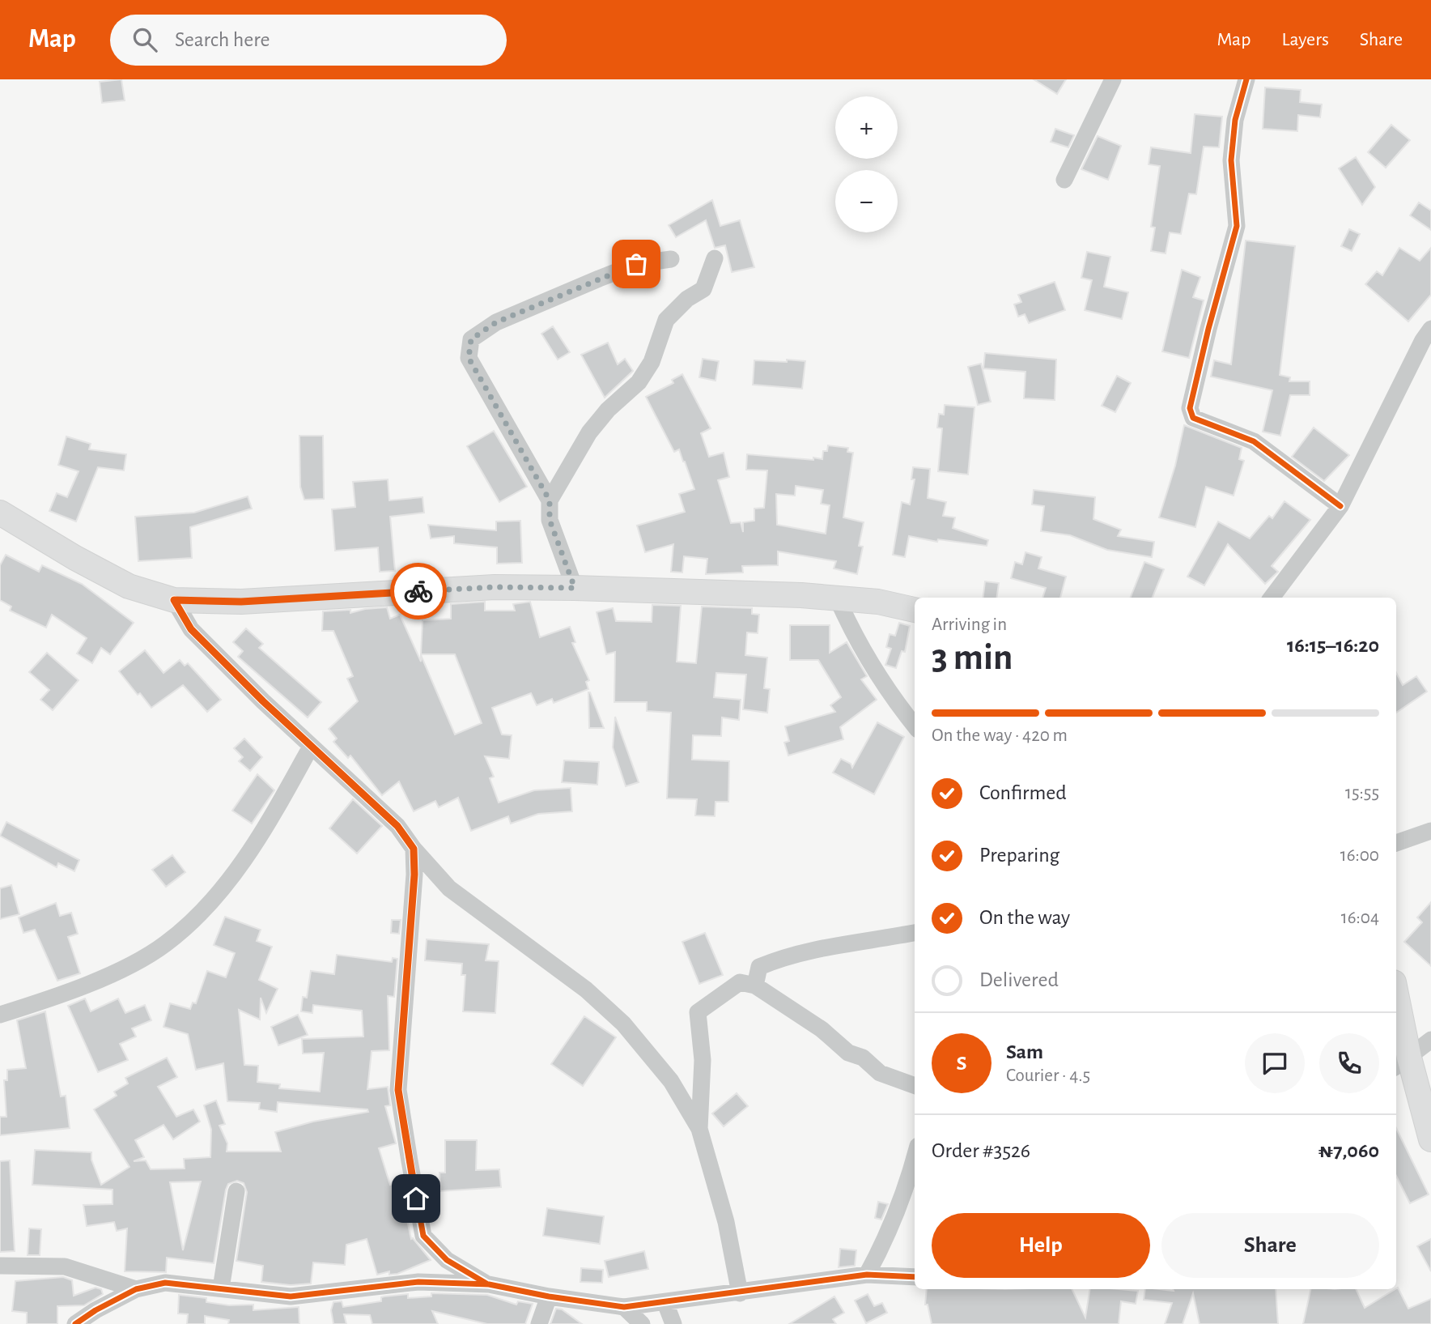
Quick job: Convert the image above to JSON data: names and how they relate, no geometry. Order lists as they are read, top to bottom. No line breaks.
{"page":{"header":"Map","search":"Search here","nav":["Map","Layers","Share"],"map_buttons":["+","−"],"heading":["3 min","Arriving in","16:15–16:20"],"panel":["Sam","Courier · 4.5","Order #3526","₦7,060"],"bar":"On the way · 420 m","list":[["Confirmed","15:55"],["Preparing","16:00"],["On the way","16:04"],"Delivered"],"round":"S","buttons":["Help","Share"]}}
